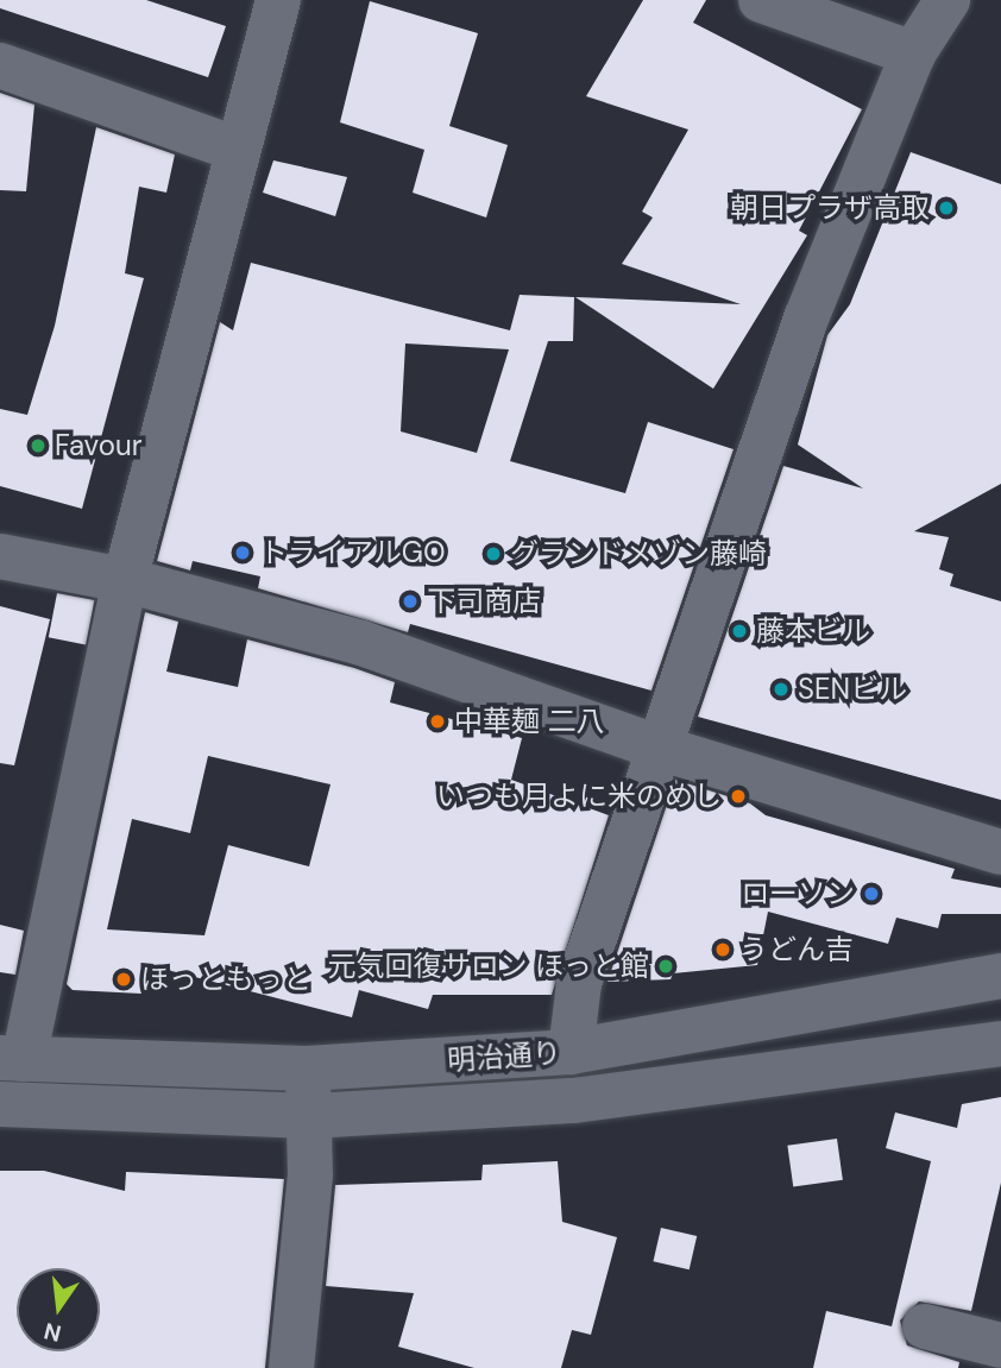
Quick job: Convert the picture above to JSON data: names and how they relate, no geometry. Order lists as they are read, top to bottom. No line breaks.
{"streets":{"street":["明治通り"]},"places":["朝日プラザ高取","Favour","トライアルGO","グランドメゾン藤崎","下司商店","藤本ビル","SENビル","中華麺 二八","いつも月よに米のめし","ローソン","うどん吉","元気回復サロン ほっと館","ほっともっと"],"north":"bottom"}
